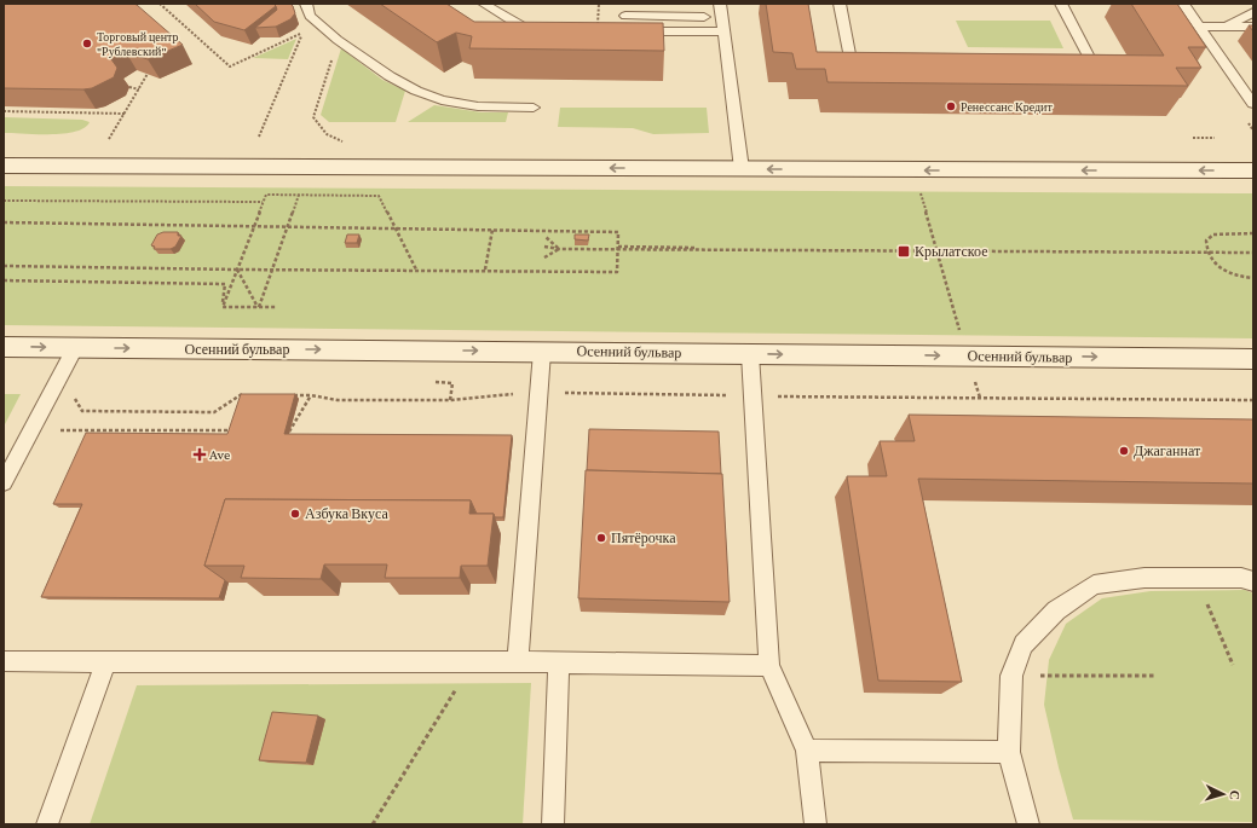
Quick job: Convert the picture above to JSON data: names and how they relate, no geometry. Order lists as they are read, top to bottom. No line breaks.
{"streets":{"street":["Осенний бульвар"]},"places":{"other":["Торговый центр \"Рублевский\"","Ренессанс Кредит","Джаганнат","Азбука Вкуса","Пятёрочка"],"transit":["Крылатское"],"health":["Ave"]},"north":"right"}
